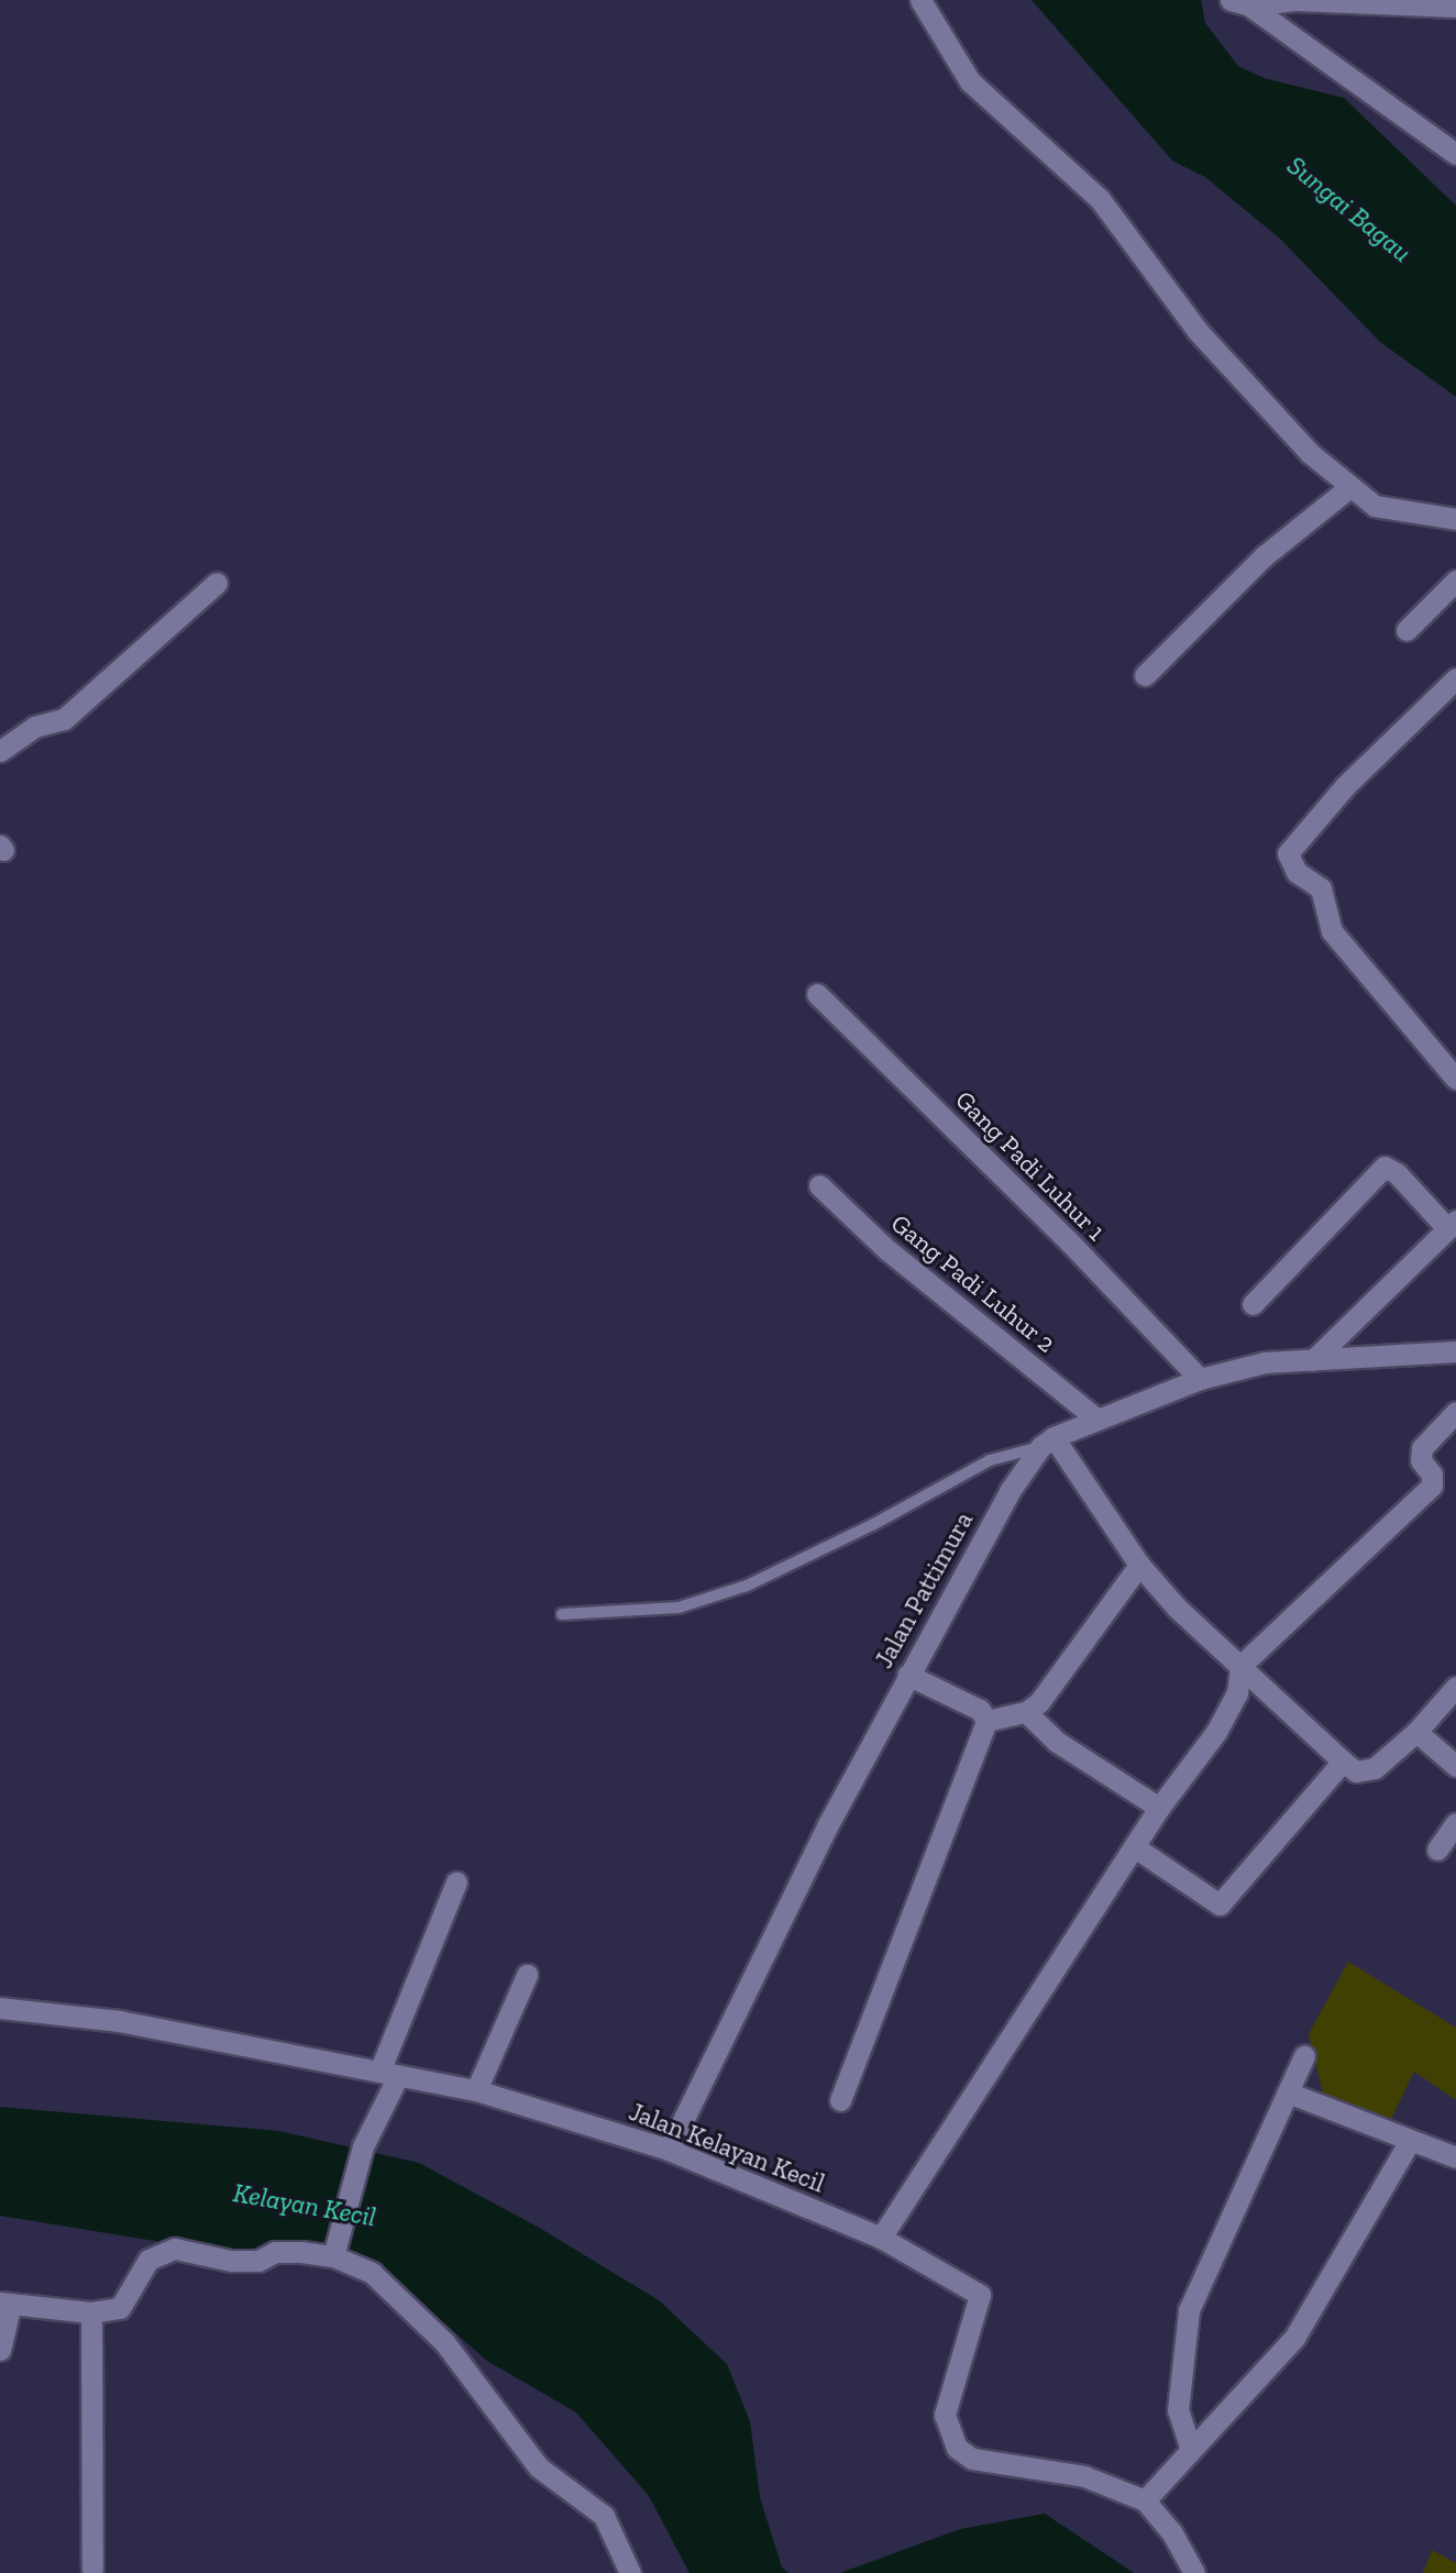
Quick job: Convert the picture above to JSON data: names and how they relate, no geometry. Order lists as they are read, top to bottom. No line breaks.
{"streets":{"street":["Gang Padi Luhur 1","Gang Padi Luhur 2","Jalan Pattimura","Jalan Kelayan Kecil"]},"crossings":[["Jalan Pattimura","Jalan Kelayan Kecil"]],"water":["Sungai Bagau","Kelayan Kecil"]}
